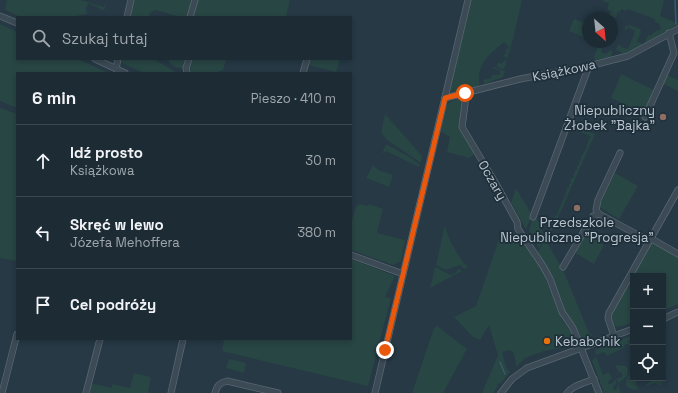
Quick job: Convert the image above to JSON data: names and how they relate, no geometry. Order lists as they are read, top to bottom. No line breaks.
{"streets":{"street":["Książkowa","Oczary"]},"crossings":[["Książkowa","Oczary"]],"places":["Niepubliczny Żłobek \"Bajka\"","Przedszkole Niepubliczne \"Progresja\"","Kebabchik"],"north":"bottom right","page":{"search":"Szukaj tutaj","heading":["6 min","Pieszo · 410 m"],"list":[["Idź prosto","Książkowa","30 m"],["Skręć w lewo","Józefa Mehoffera","380 m"],"Cel podróży"],"map_buttons":["+","−"]}}
